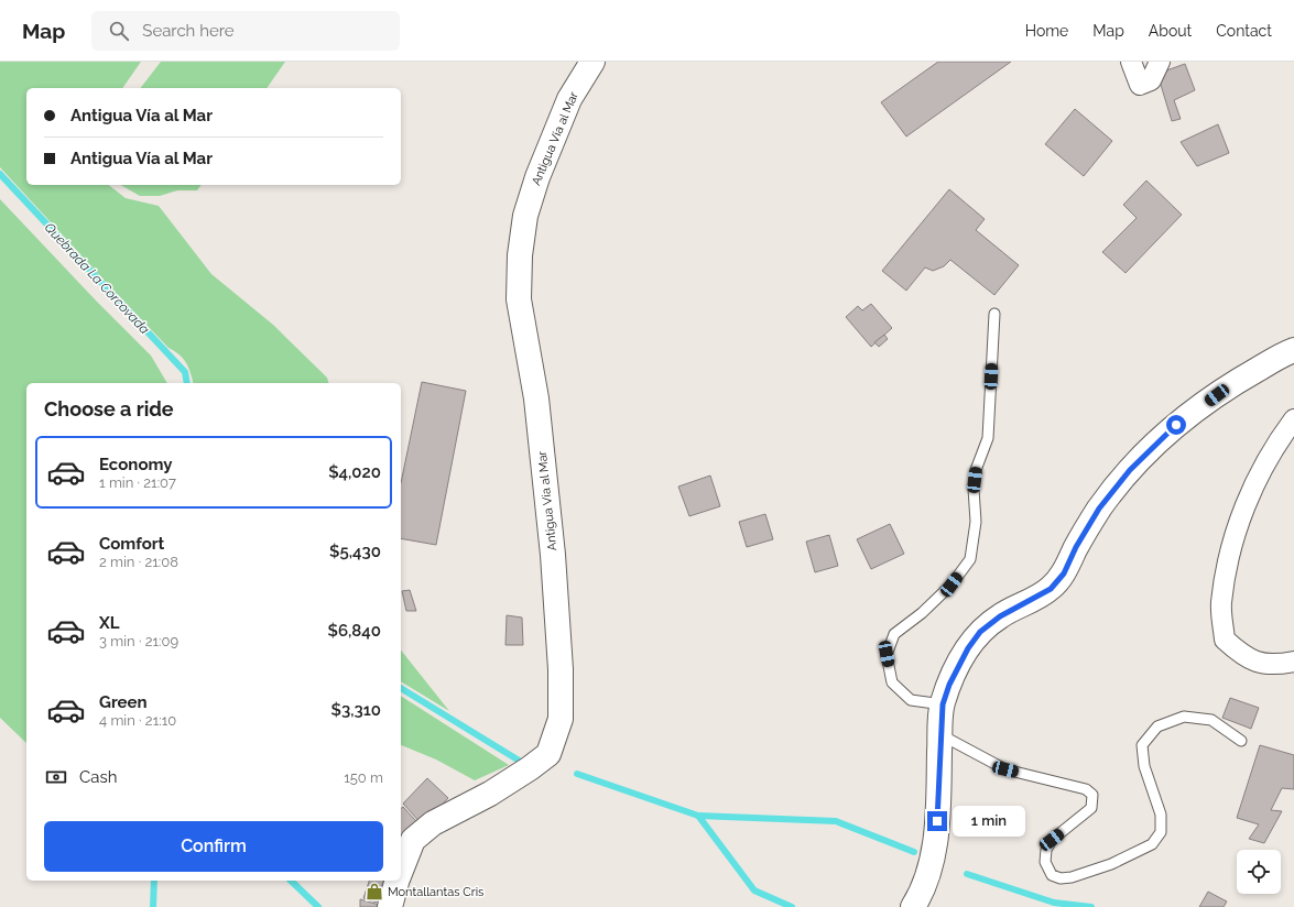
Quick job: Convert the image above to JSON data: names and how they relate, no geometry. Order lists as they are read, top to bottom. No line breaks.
{"streets":{"main road":["Antigua Vía al Mar"]},"water":["Quebrada La Corcovada"],"places":{"shop":["Montallantas Cris"]},"page":{"header":"Map","search":"Search here","nav":["Home","Map","About","Contact"],"banner":["Antigua Vía al Mar","Antigua Vía al Mar"],"heading":"Choose a ride","list":[{"name":"Economy","note":"1 min · 21:07","value":"$4,020"},{"name":"Comfort","note":"2 min · 21:08","value":"$5,430"},{"name":"XL","note":"3 min · 21:09","value":"$6,840"},{"name":"Green","note":"4 min · 21:10","value":"$3,310"}],"pay":["Cash","150 m"],"bubble":"1 min","buttons":"Confirm"}}
